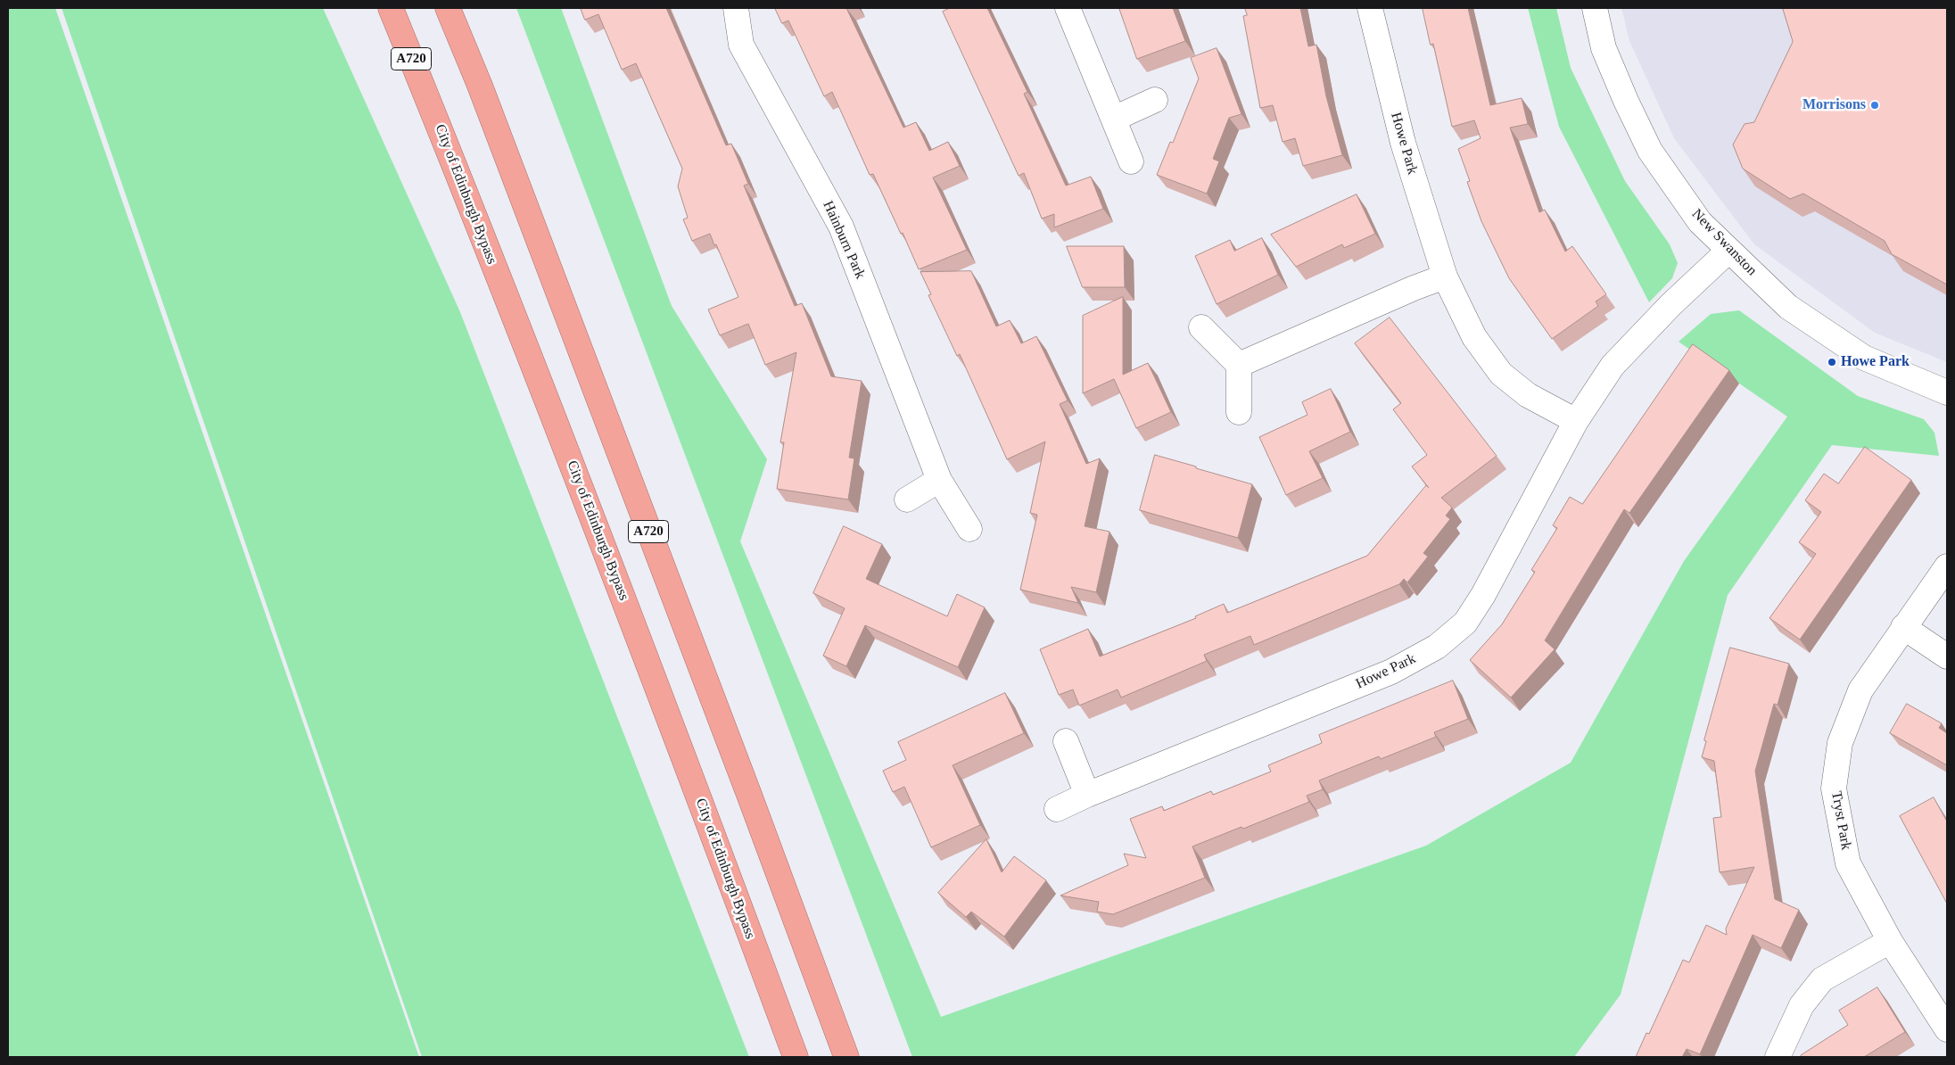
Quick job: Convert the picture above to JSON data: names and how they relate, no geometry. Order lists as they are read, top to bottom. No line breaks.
{"streets":{"highway":["A720","City of Edinburgh Bypass"],"street":["Howe Park","Hainburn Park","New Swanston","Tryst Park"]},"crossings":[["Howe Park","New Swanston"]],"places":["Morrisons","Howe Park"]}
